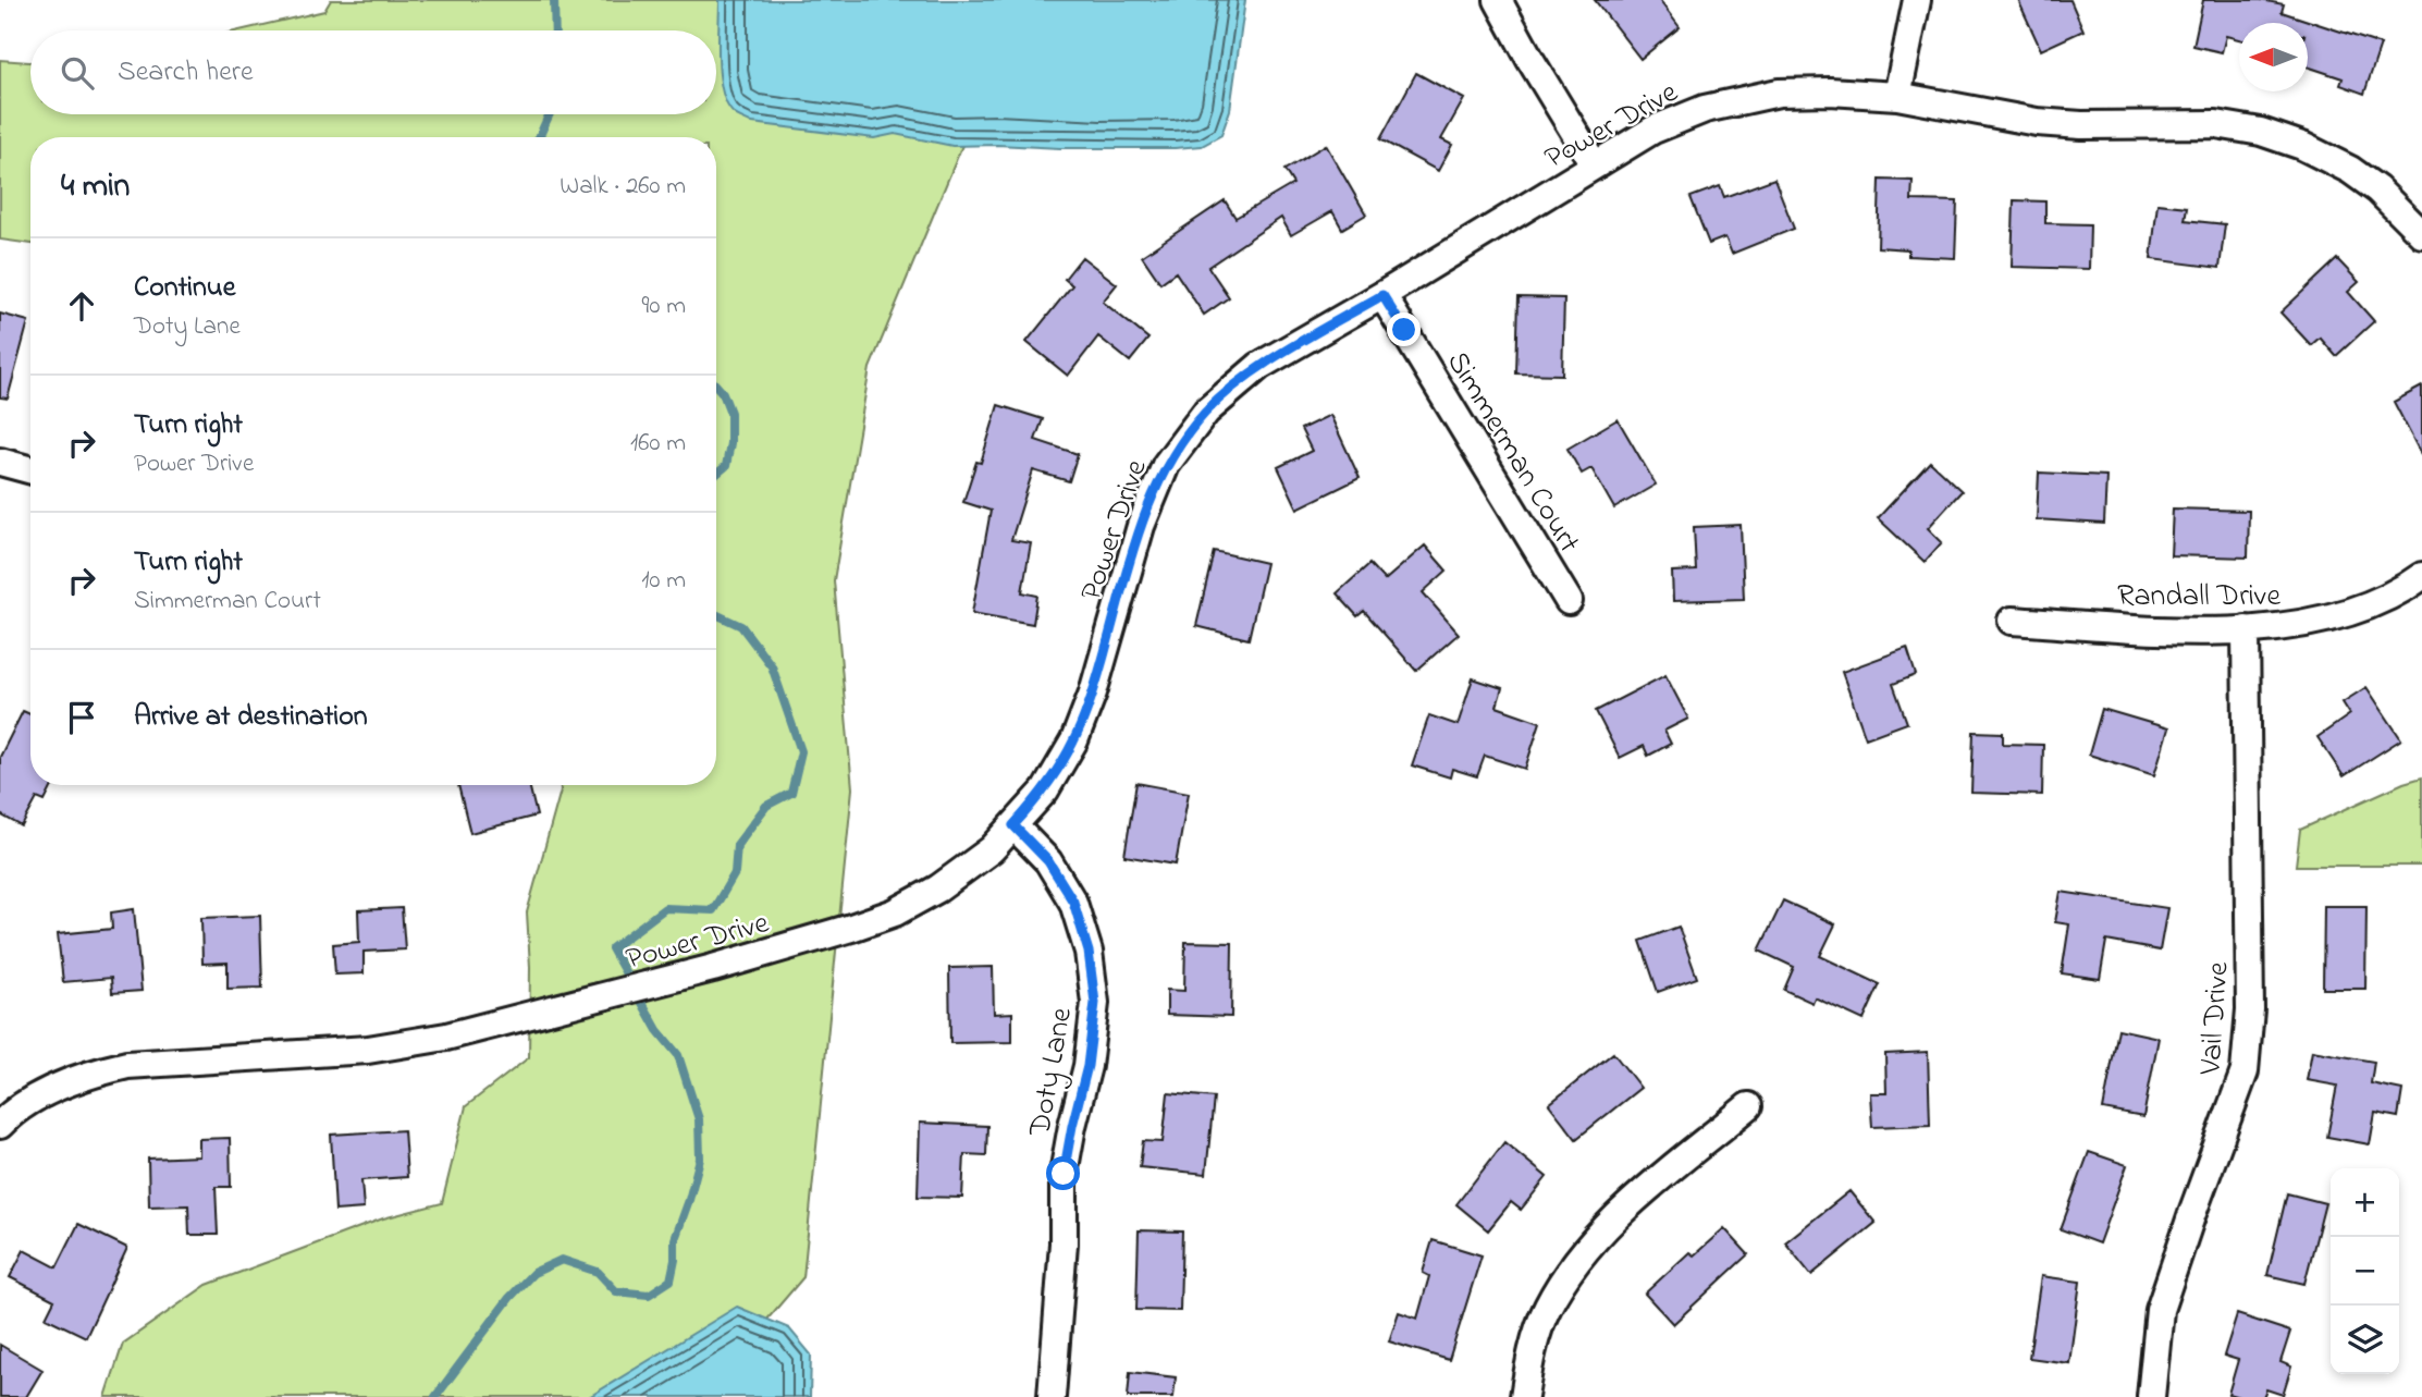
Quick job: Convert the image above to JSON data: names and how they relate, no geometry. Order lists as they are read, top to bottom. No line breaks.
{"streets":{"street":["Power Drive","Simmerman Court","Randall Drive","Vail Drive","Doty Lane"]},"crossings":[["Power Drive","Simmerman Court"],["Power Drive","Doty Lane"],["Randall Drive","Vail Drive"]],"north":"left","page":{"search":"Search here","heading":["4 min","Walk · 260 m"],"list":[["Continue","Doty Lane","90 m"],["Turn right","Power Drive","160 m"],["Turn right","Simmerman Court","10 m"],"Arrive at destination"],"map_buttons":["+","−"]}}
